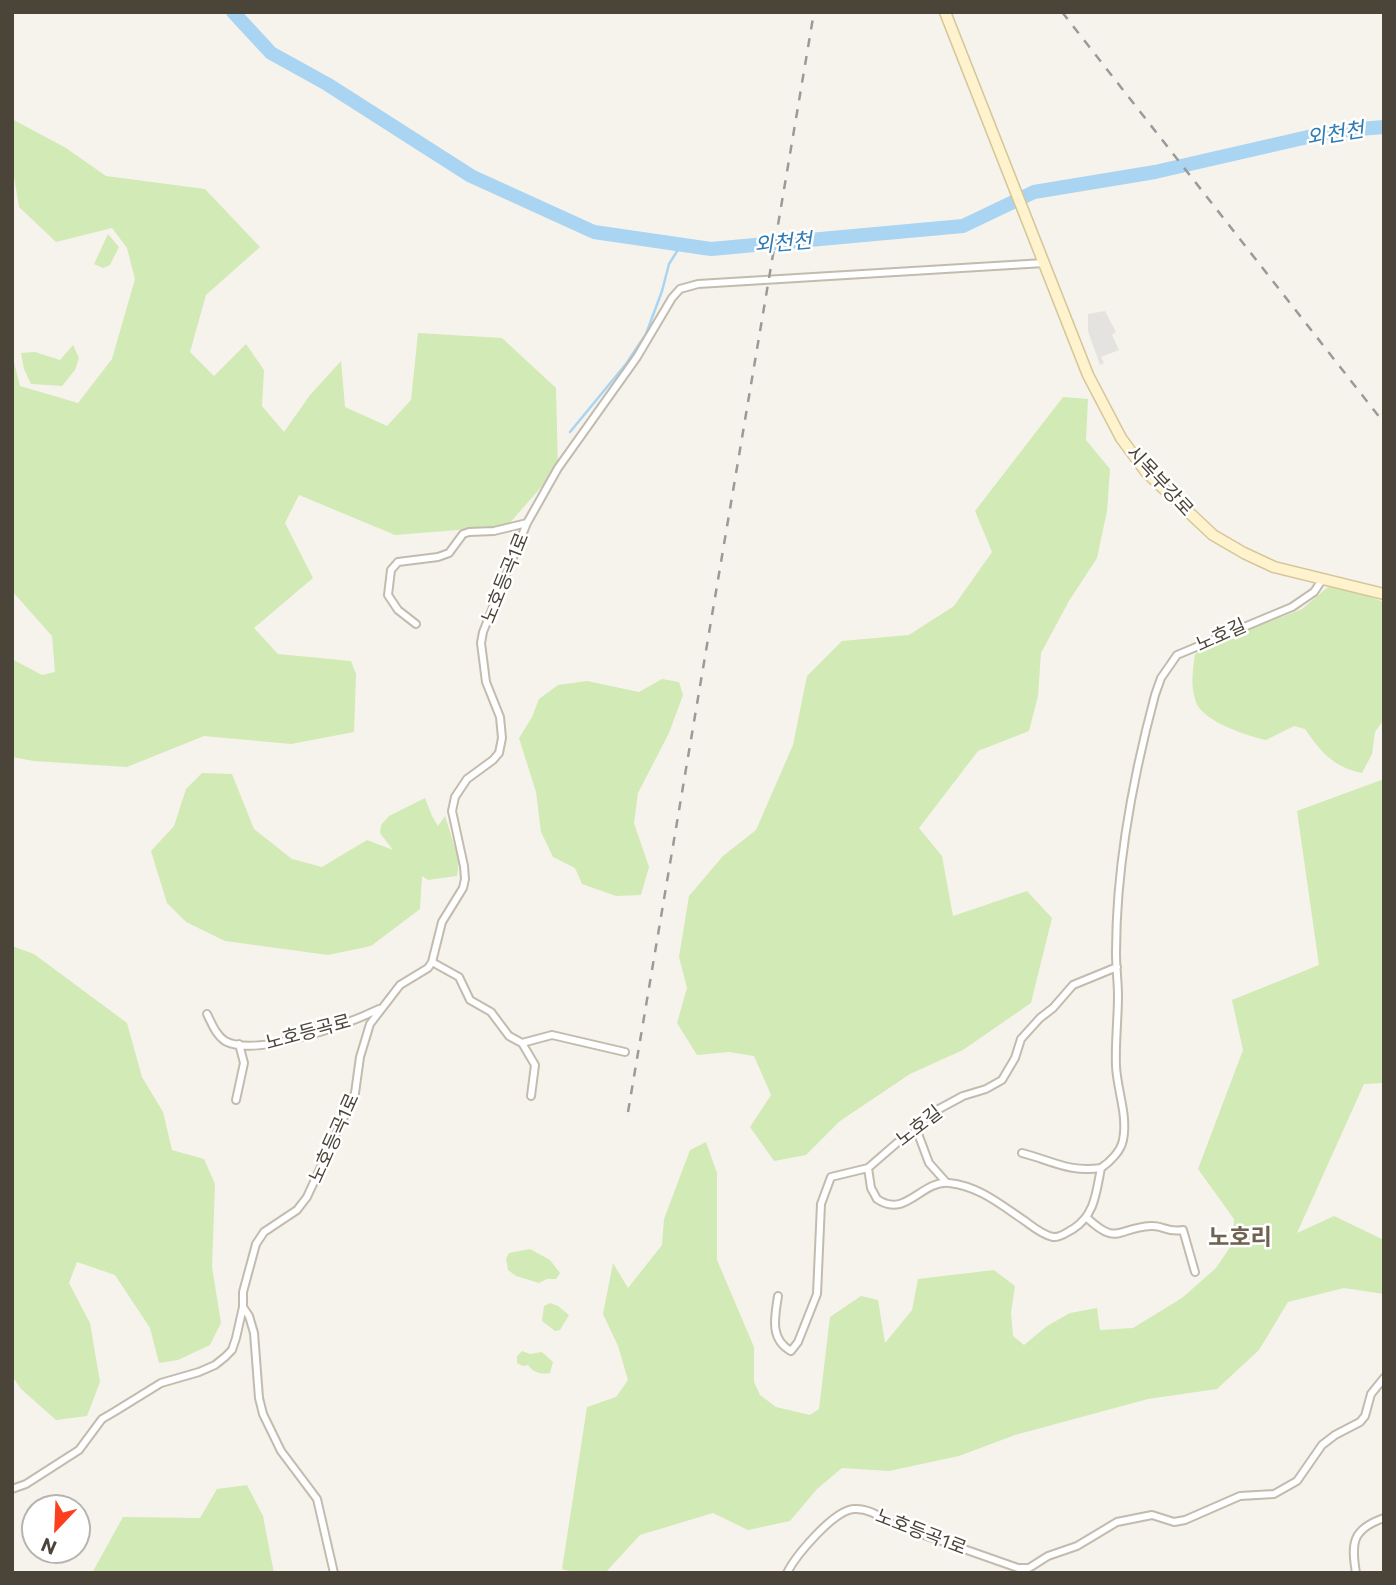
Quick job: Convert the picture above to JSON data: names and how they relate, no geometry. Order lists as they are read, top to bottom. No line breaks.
{"streets":{"main road":["시목부강로"],"street":["노호등곡1로","노호길","노호등곡로"]},"crossings":[["시목부강로","노호등곡1로"],["시목부강로","노호길"],["노호등곡1로","노호등곡로"]],"districts":["노호리"],"water":["외천천"],"north":"bottom left"}
